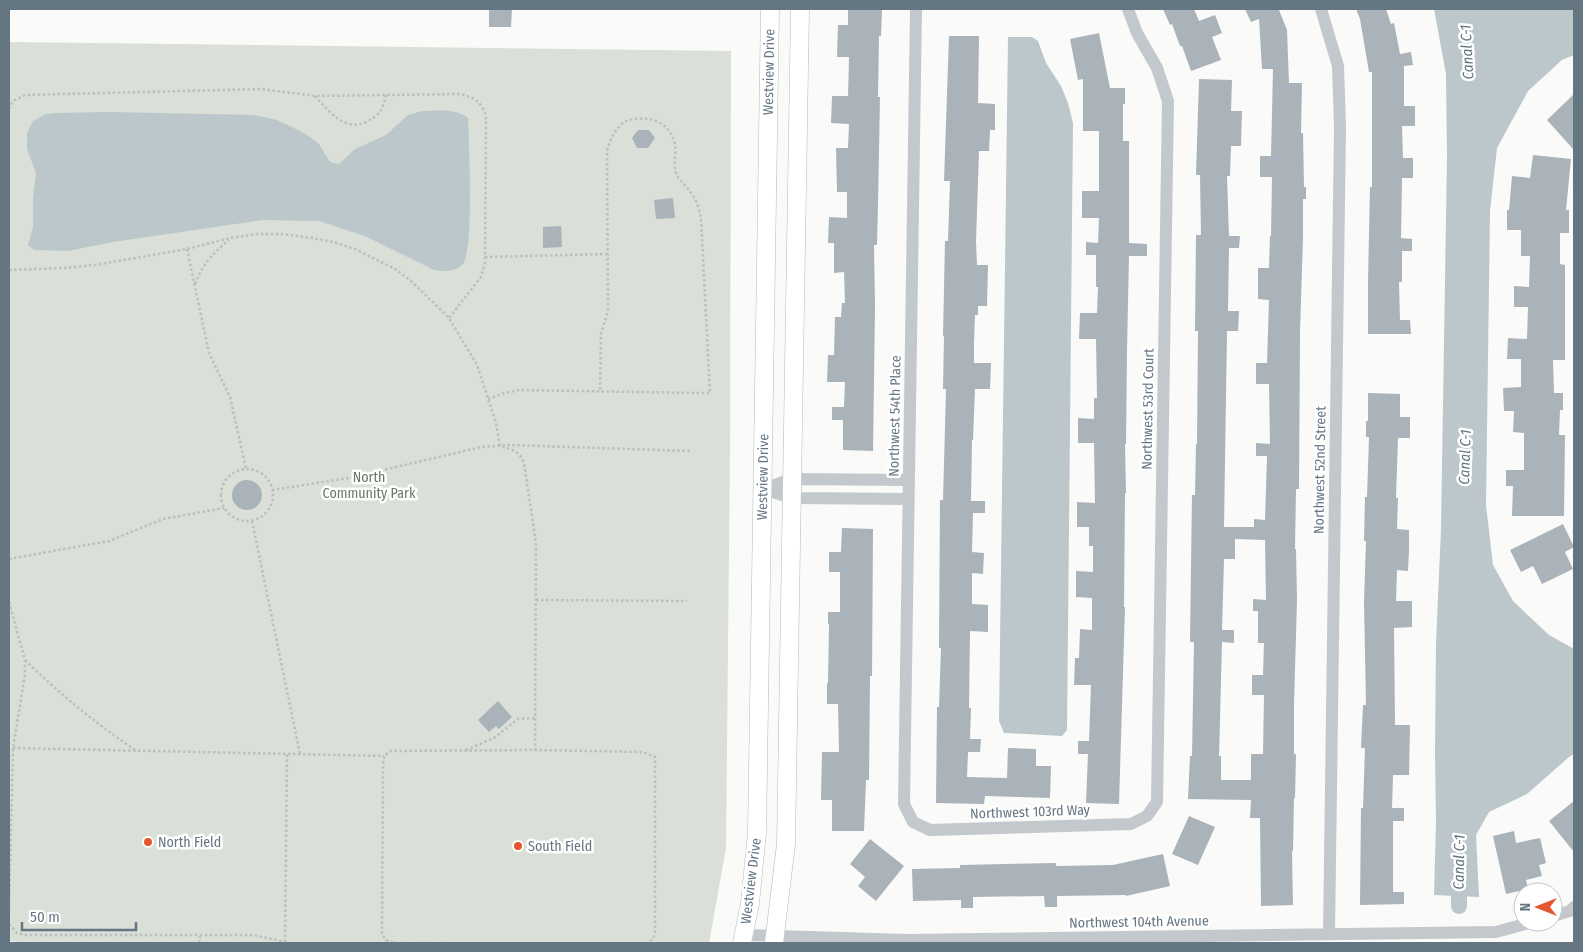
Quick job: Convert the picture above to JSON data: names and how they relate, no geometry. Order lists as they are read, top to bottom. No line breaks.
{"streets":{"street":["Westview Drive","Northwest 53rd Court","Northwest 54th Place","Northwest 52nd Street","Northwest 103rd Way","Northwest 104th Avenue"]},"crossings":[["Westview Drive","Northwest 104th Avenue"],["Northwest 53rd Court","Northwest 103rd Way"],["Northwest 54th Place","Northwest 103rd Way"],["Northwest 52nd Street","Northwest 104th Avenue"]],"water":["Canal C-1"],"parks":["North Community Park"],"places":["North Field","South Field"],"scale_bar":"50 m","north":"left"}
